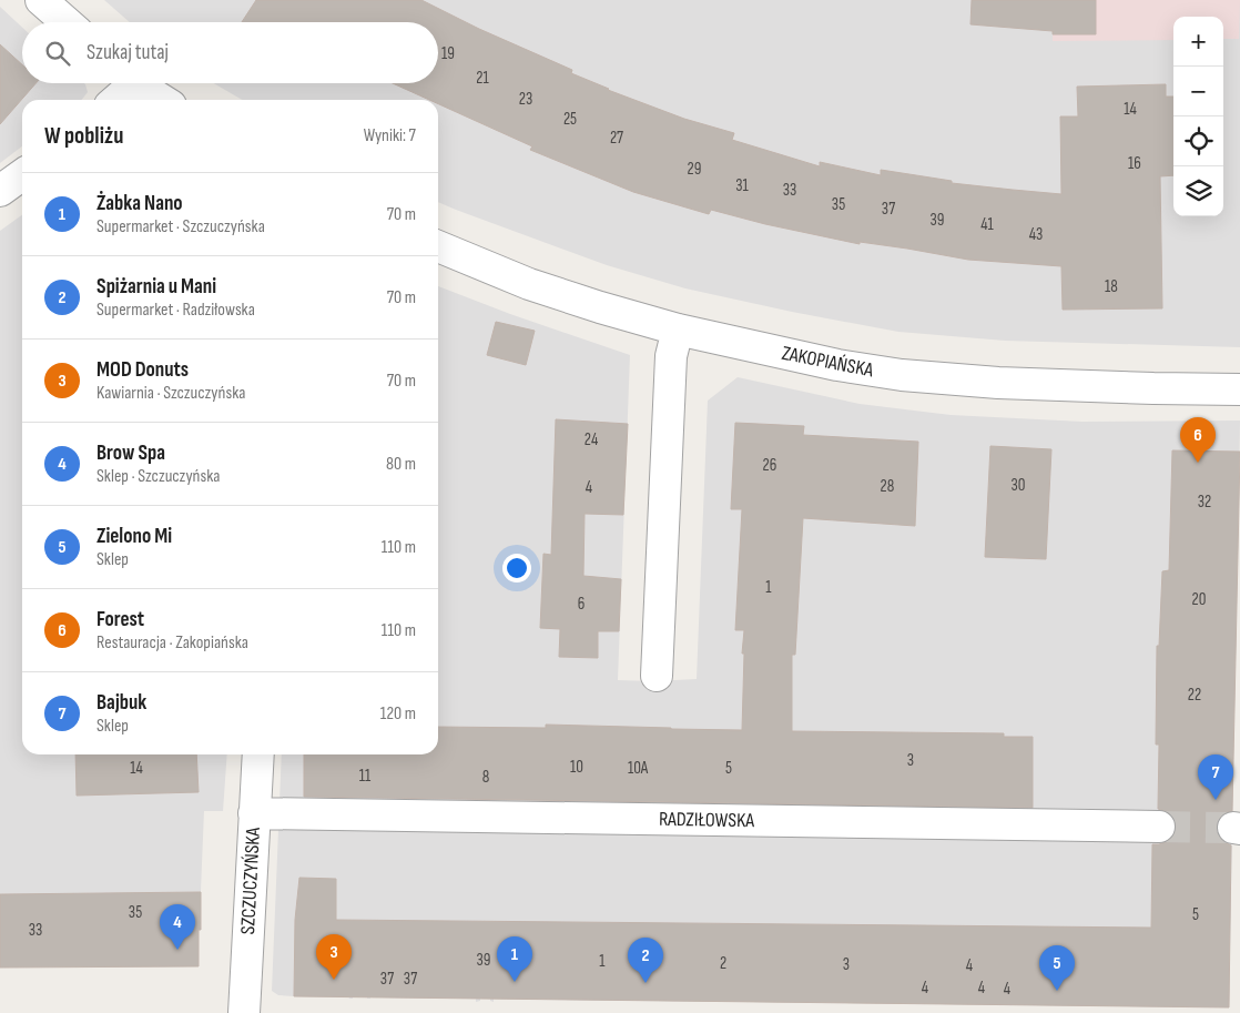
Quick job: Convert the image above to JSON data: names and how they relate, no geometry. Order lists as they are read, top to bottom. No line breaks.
{"streets":{"street":["ZAKOPIAŃSKA","RADZIŁOWSKA","SZCZUCZYŃSKA"]},"crossings":[["RADZIŁOWSKA","SZCZUCZYŃSKA"]],"house_numbers":["19","21","23","14","25","27","16","29","31","33","35","37","39","41","43","18","24","26","30","28","4","32","1","20","6","22","3","10","14","10A","5","11","8","35","5","33","39","1","2","3","4","37","37","4","4","4"],"page":{"map_buttons":["+","−"],"search":"Szukaj tutaj","heading":["W pobliżu","Wyniki: 7"],"list":[{"mark":"1","name":"Żabka Nano","note":"Supermarket · Szczuczyńska","value":"70 m"},{"mark":"2","name":"Spiżarnia u Mani","note":"Supermarket · Radziłowska","value":"70 m"},{"mark":"3","name":"MOD Donuts","note":"Kawiarnia · Szczuczyńska","value":"70 m"},{"mark":"4","name":"Brow Spa","note":"Sklep · Szczuczyńska","value":"80 m"},{"mark":"5","name":"Zielono Mi","note":"Sklep","value":"110 m"},{"mark":"6","name":"Forest","note":"Restauracja · Zakopiańska","value":"110 m"},{"mark":"7","name":"Bajbuk","note":"Sklep","value":"120 m"}],"pins":["6","7","4","3","1","2","5"]}}
